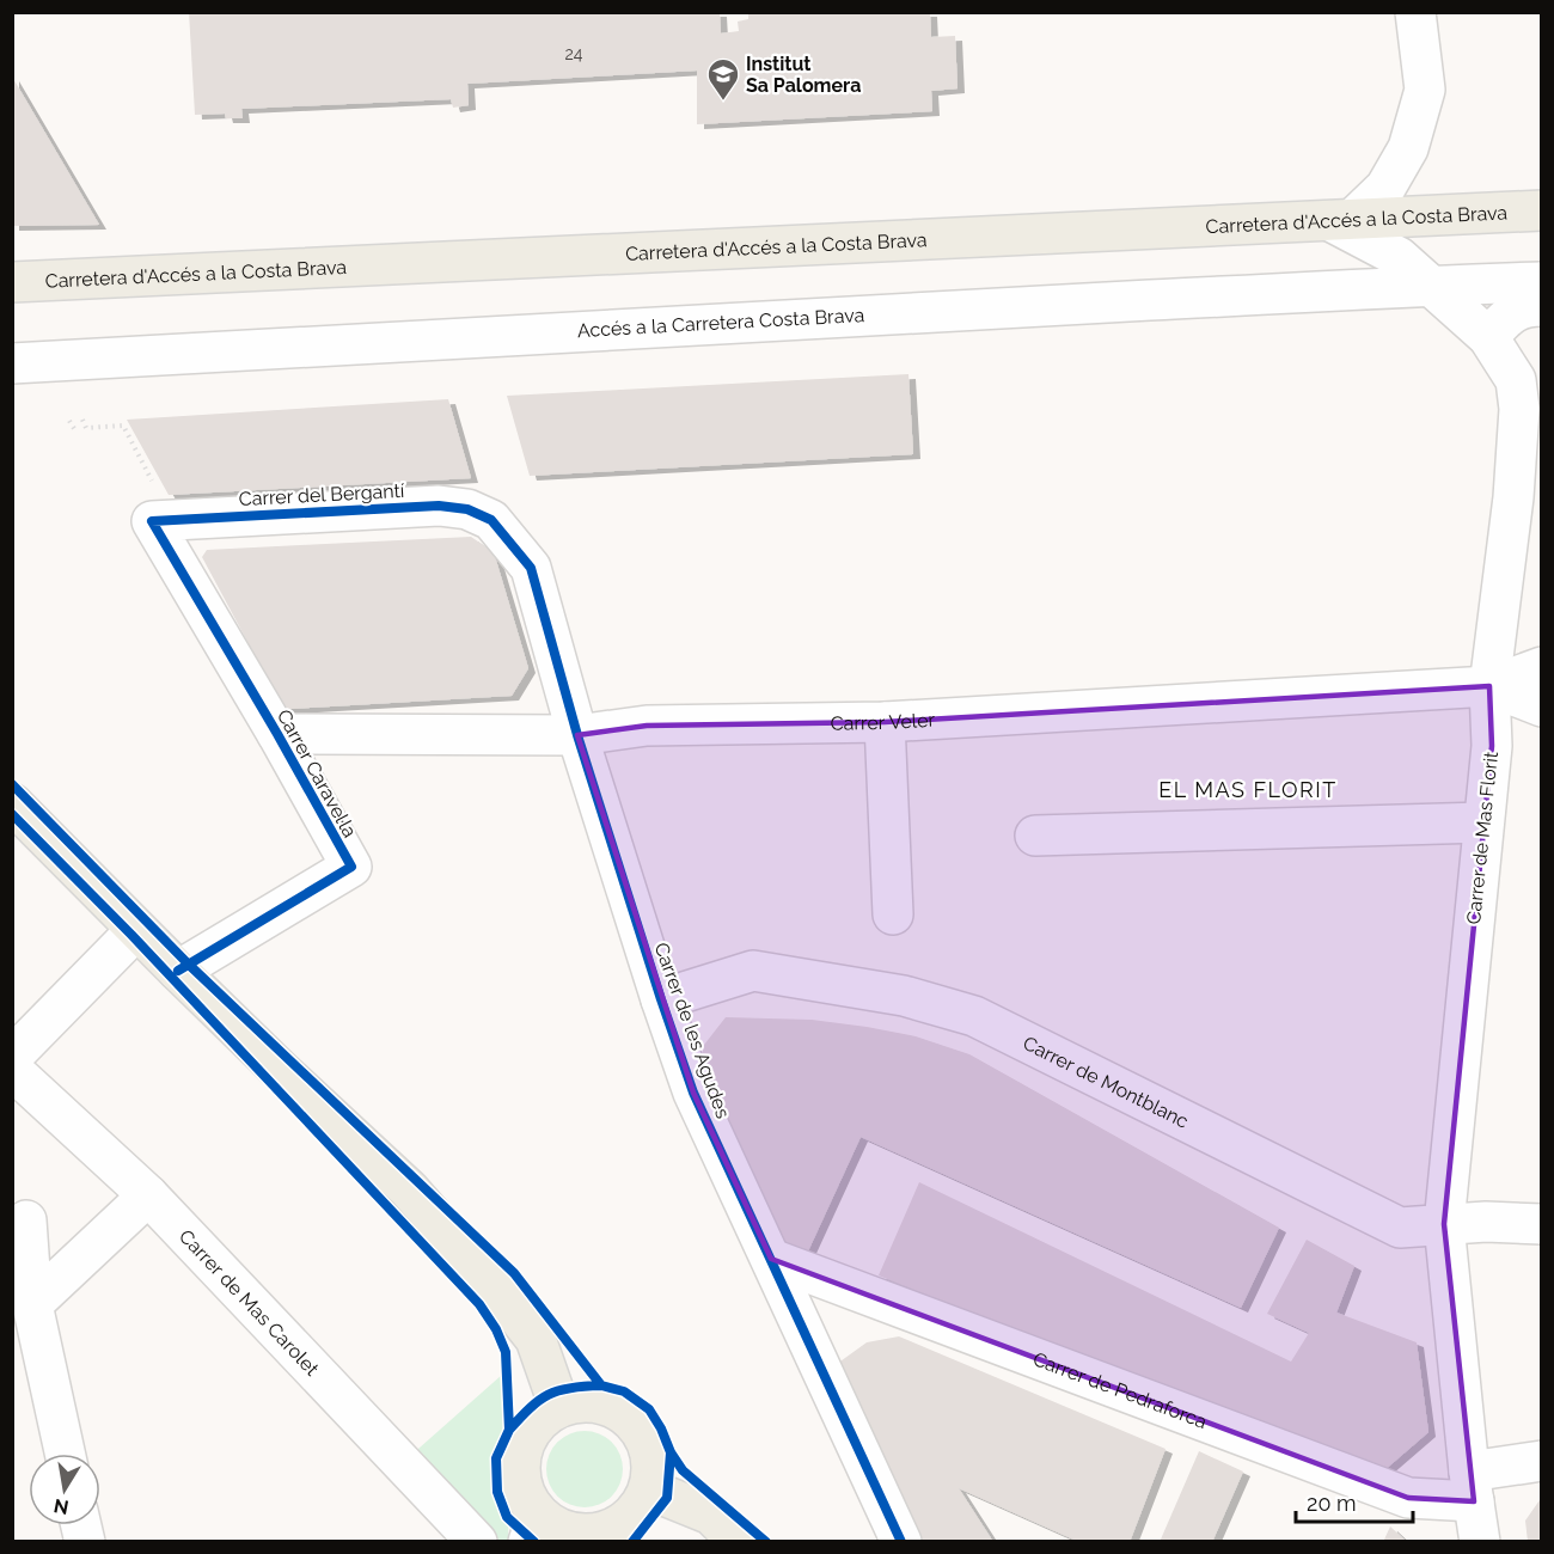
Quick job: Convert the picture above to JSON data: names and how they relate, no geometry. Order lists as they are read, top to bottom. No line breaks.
{"streets":{"main road":["Carretera d'Accés a la Costa Brava"],"street":["Accés a la Carretera Costa Brava","Carrer del Bergantí","Carrer Veler","Carrer Caravel·la","Carrer de Mas Florit","Carrer de les Agudes","Carrer de Montblanc","Carrer de Mas Carolet","Carrer de Pedraforca"]},"crossings":[["Carretera d'Accés a la Costa Brava","Carrer de Mas Florit"],["Accés a la Carretera Costa Brava","Carrer de Mas Florit"],["Carrer del Bergantí","Carrer Caravel·la"],["Carrer del Bergantí","Carrer de les Agudes"],["Carrer Veler","Carrer Caravel·la"],["Carrer Veler","Carrer de Mas Florit"],["Carrer Veler","Carrer de les Agudes"],["Carrer de Mas Florit","Carrer de Montblanc"],["Carrer de Mas Florit","Carrer de Pedraforca"],["Carrer de les Agudes","Carrer de Montblanc"],["Carrer de les Agudes","Carrer de Pedraforca"]],"districts":["EL MAS FLORIT"],"places":{"school or university":["Institut Sa Palomera"]},"house_numbers":["24"],"scale_bar":"20 m","north":"bottom"}
